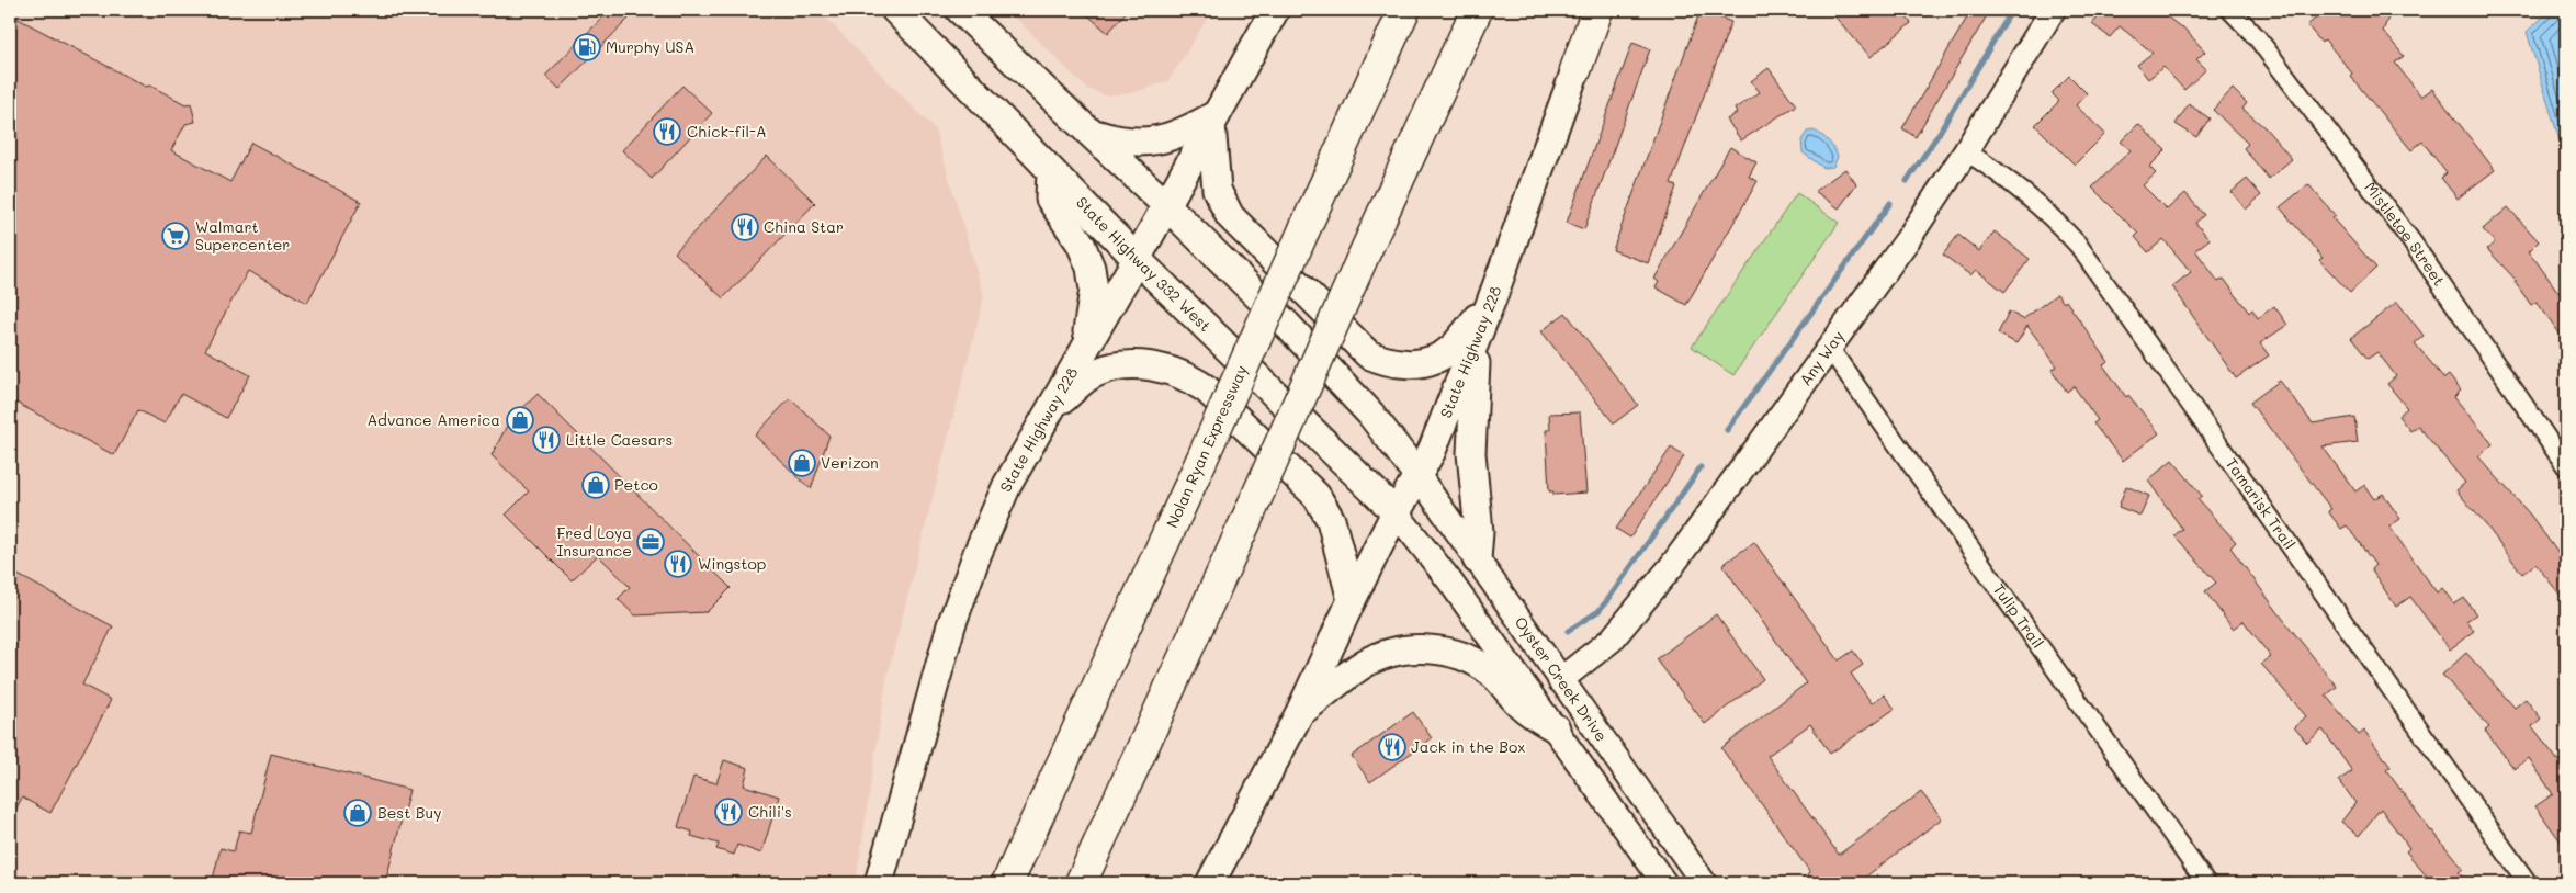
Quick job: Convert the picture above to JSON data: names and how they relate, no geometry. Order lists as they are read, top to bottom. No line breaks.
{"streets":{"highway":["Nolan Ryan Expressway"],"main road":["State Highway 332 West","State Highway 228","Any Way","Oyster Creek Drive"],"street":["Mistletoe Street","Tamarisk Trail","Tulip Trail"]},"crossings":[["State Highway 332 West","State Highway 228"],["State Highway 332 West","Oyster Creek Drive"],["State Highway 228","Oyster Creek Drive"],["Any Way","Tamarisk Trail"],["Any Way","Tulip Trail"],["Any Way","Oyster Creek Drive"]],"places":{"fuel station":["Murphy USA"],"restaurant":["Chick-fil-A","China Star","Little Caesars","Wingstop","Jack in the Box","Chili's"],"supermarket":["Walmart Supercenter"],"shop":["Advance America","Verizon","Petco","Best Buy"],"office":["Fred Loya Insurance"]}}
